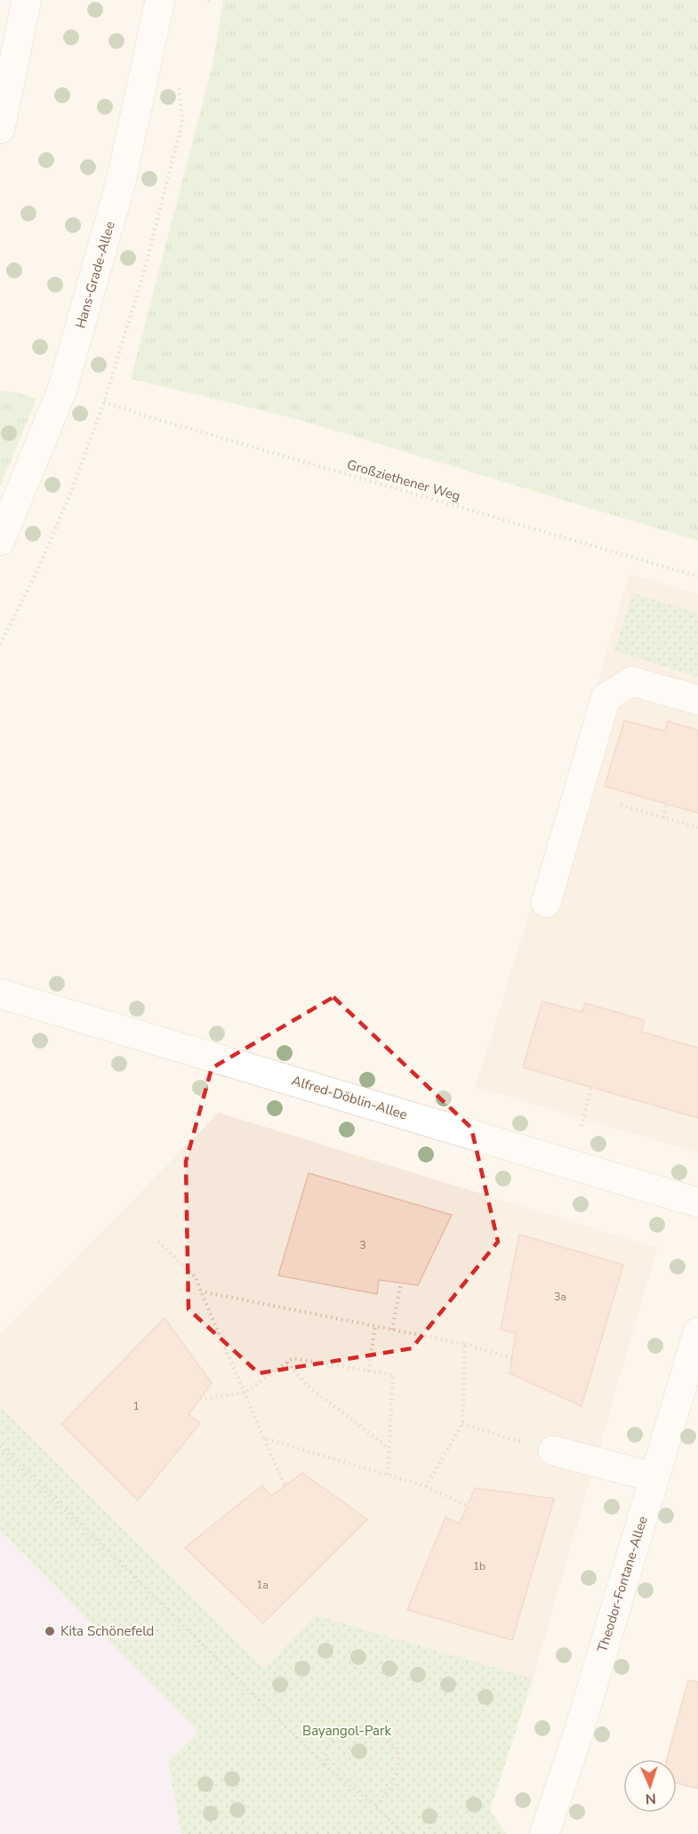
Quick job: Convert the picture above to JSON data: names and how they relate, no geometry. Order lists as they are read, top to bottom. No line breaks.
{"streets":{"street":["Hans-Grade-Allee","Alfred-Döblin-Allee","Theodor-Fontane-Allee"],"path":["Großziethener Weg"]},"parks":["Bayangol-Park"],"places":["Kita Schönefeld"],"house_numbers":["3","3a","1","1b","1a"],"north":"bottom"}
